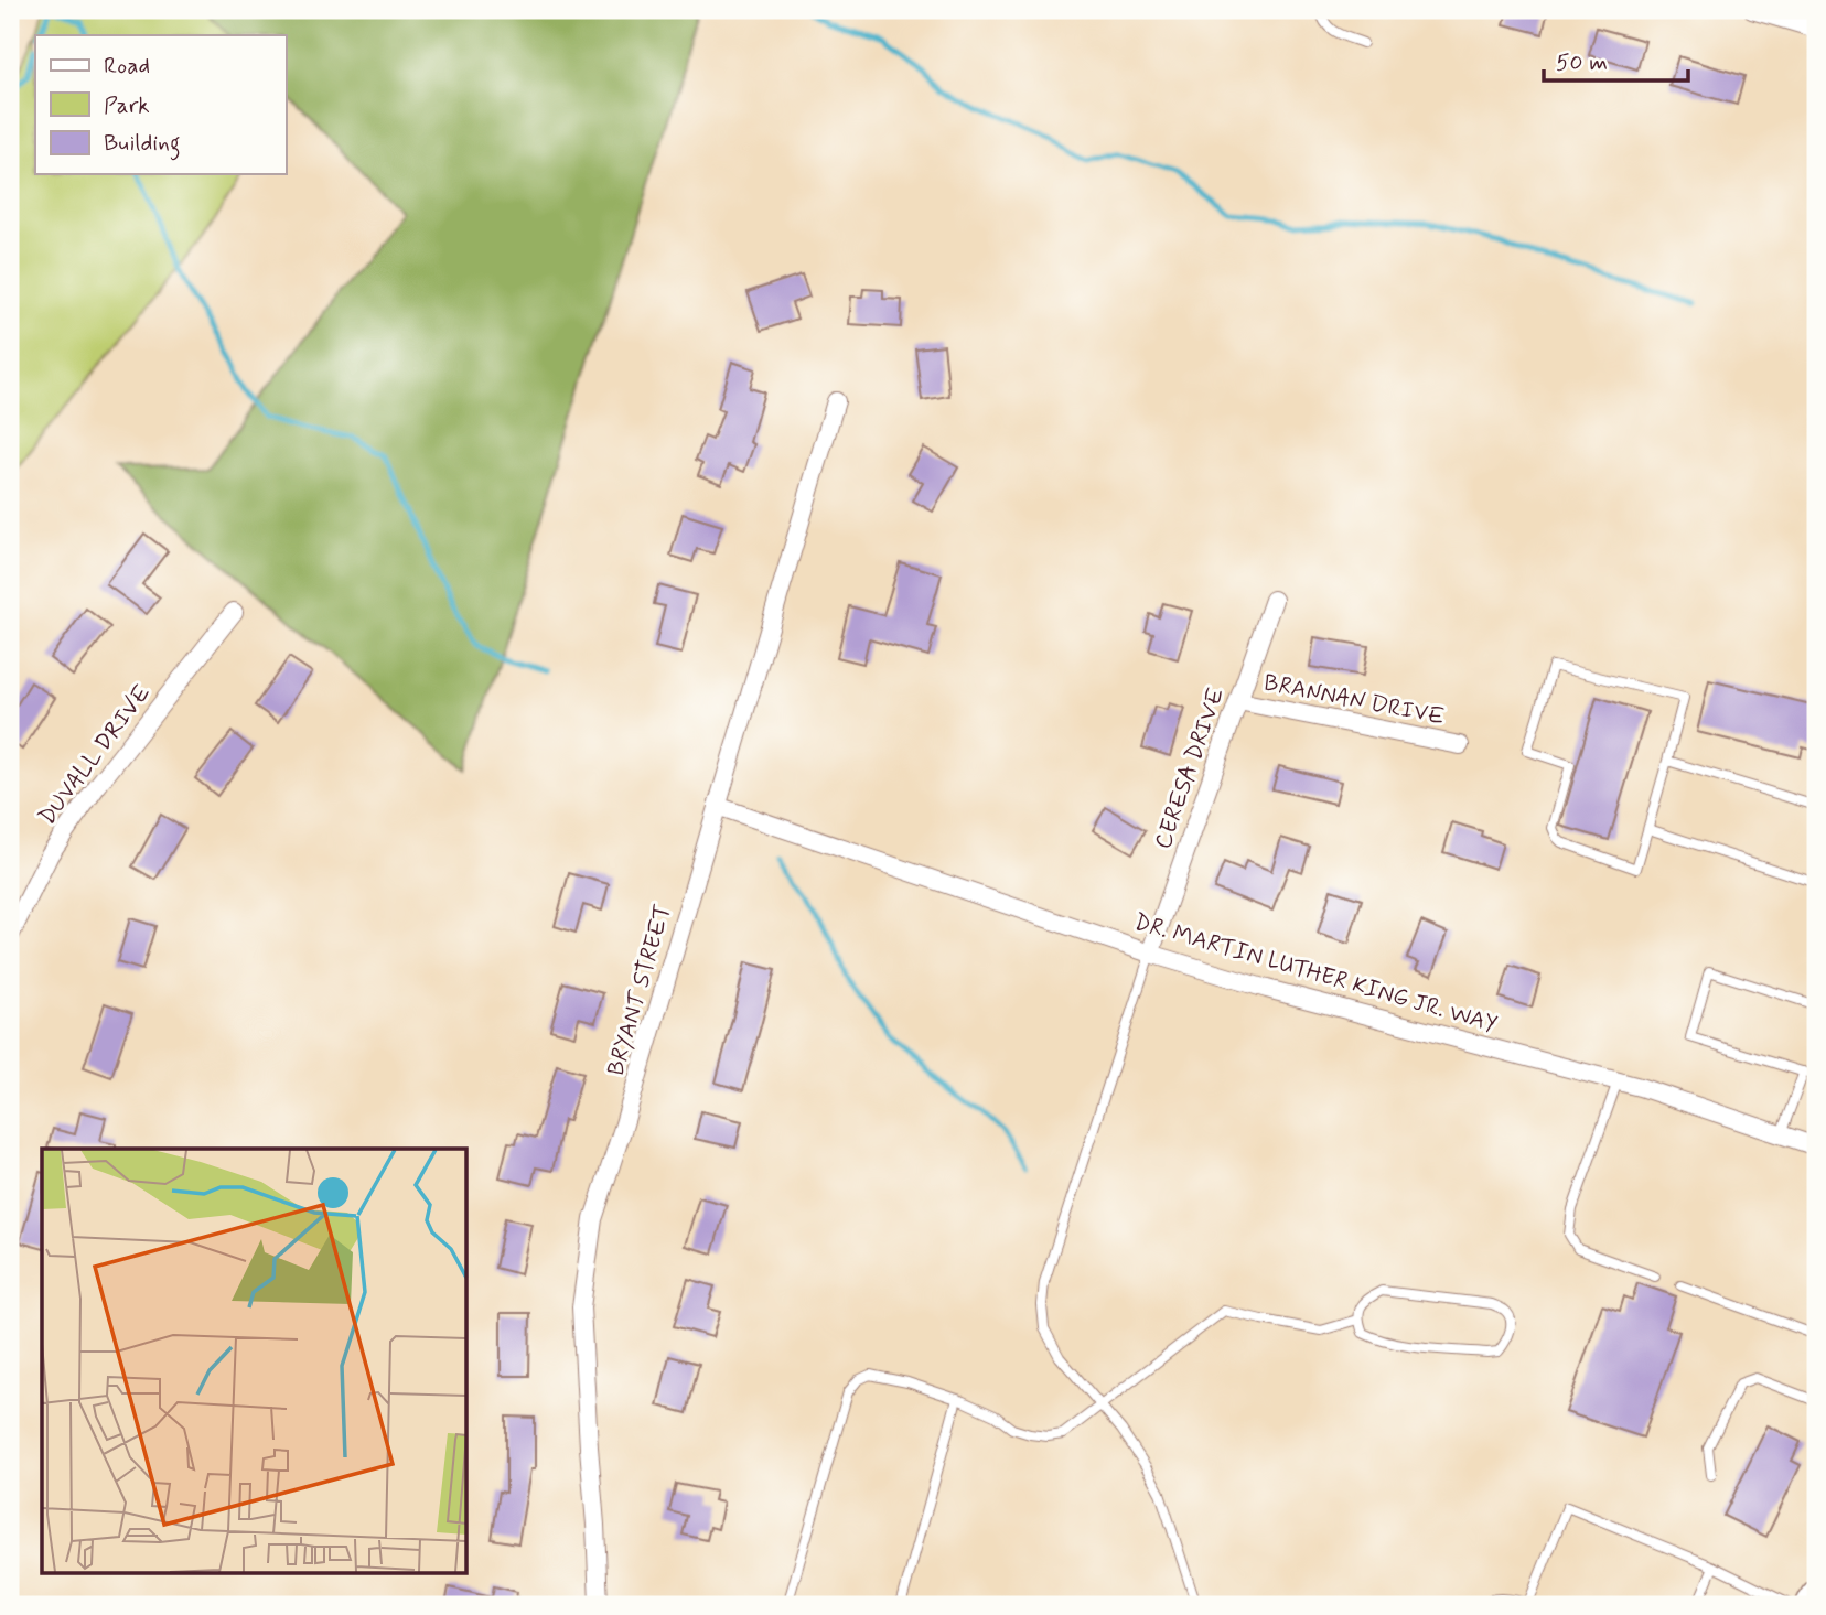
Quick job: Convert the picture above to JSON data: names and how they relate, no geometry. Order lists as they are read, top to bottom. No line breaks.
{"streets":{"street":["BRANNAN DRIVE","DUVALL DRIVE","CERESA DRIVE","DR. MARTIN LUTHER KING JR. WAY","BRYANT STREET"]},"crossings":[["BRANNAN DRIVE","CERESA DRIVE"],["CERESA DRIVE","DR. MARTIN LUTHER KING JR. WAY"],["DR. MARTIN LUTHER KING JR. WAY","BRYANT STREET"]],"legend":["Road","Park","Building"],"scale_bar":"50 m"}
